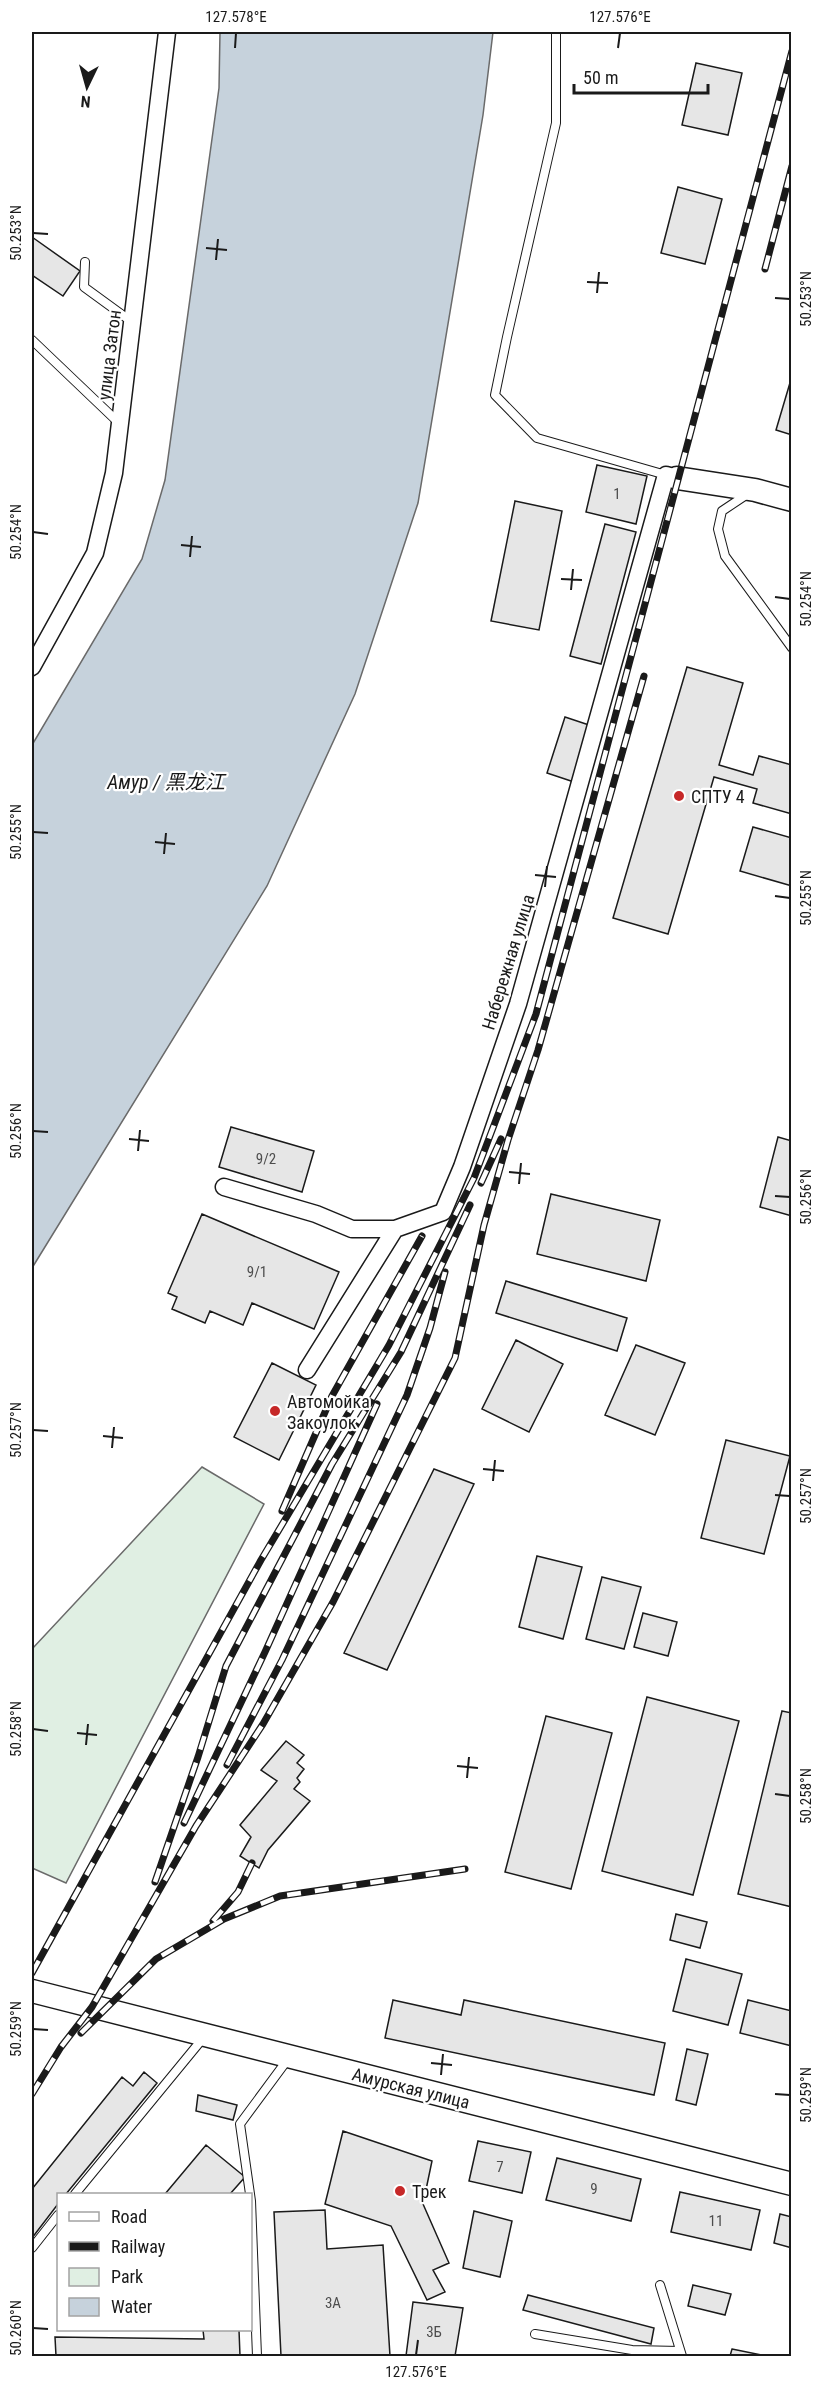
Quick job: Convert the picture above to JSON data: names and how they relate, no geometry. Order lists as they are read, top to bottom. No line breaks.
{"streets":{"street":["улица Затон","Набережная улица","Амурская улица"]},"water":["Амур / 黑龙江"],"places":["СПТУ 4","Автомойка Закоулок","Трек"],"house_numbers":["1","9/2","9/1","7","9","11","3А","3Б"],"legend":["Road","Railway","Park","Water"],"scale_bar":"50 m","north":"bottom","coordinates":["127.578°E","127.576°E","50.253°N","50.254°N","50.255°N","50.256°N","50.257°N","50.258°N","50.259°N","50.260°N"]}
